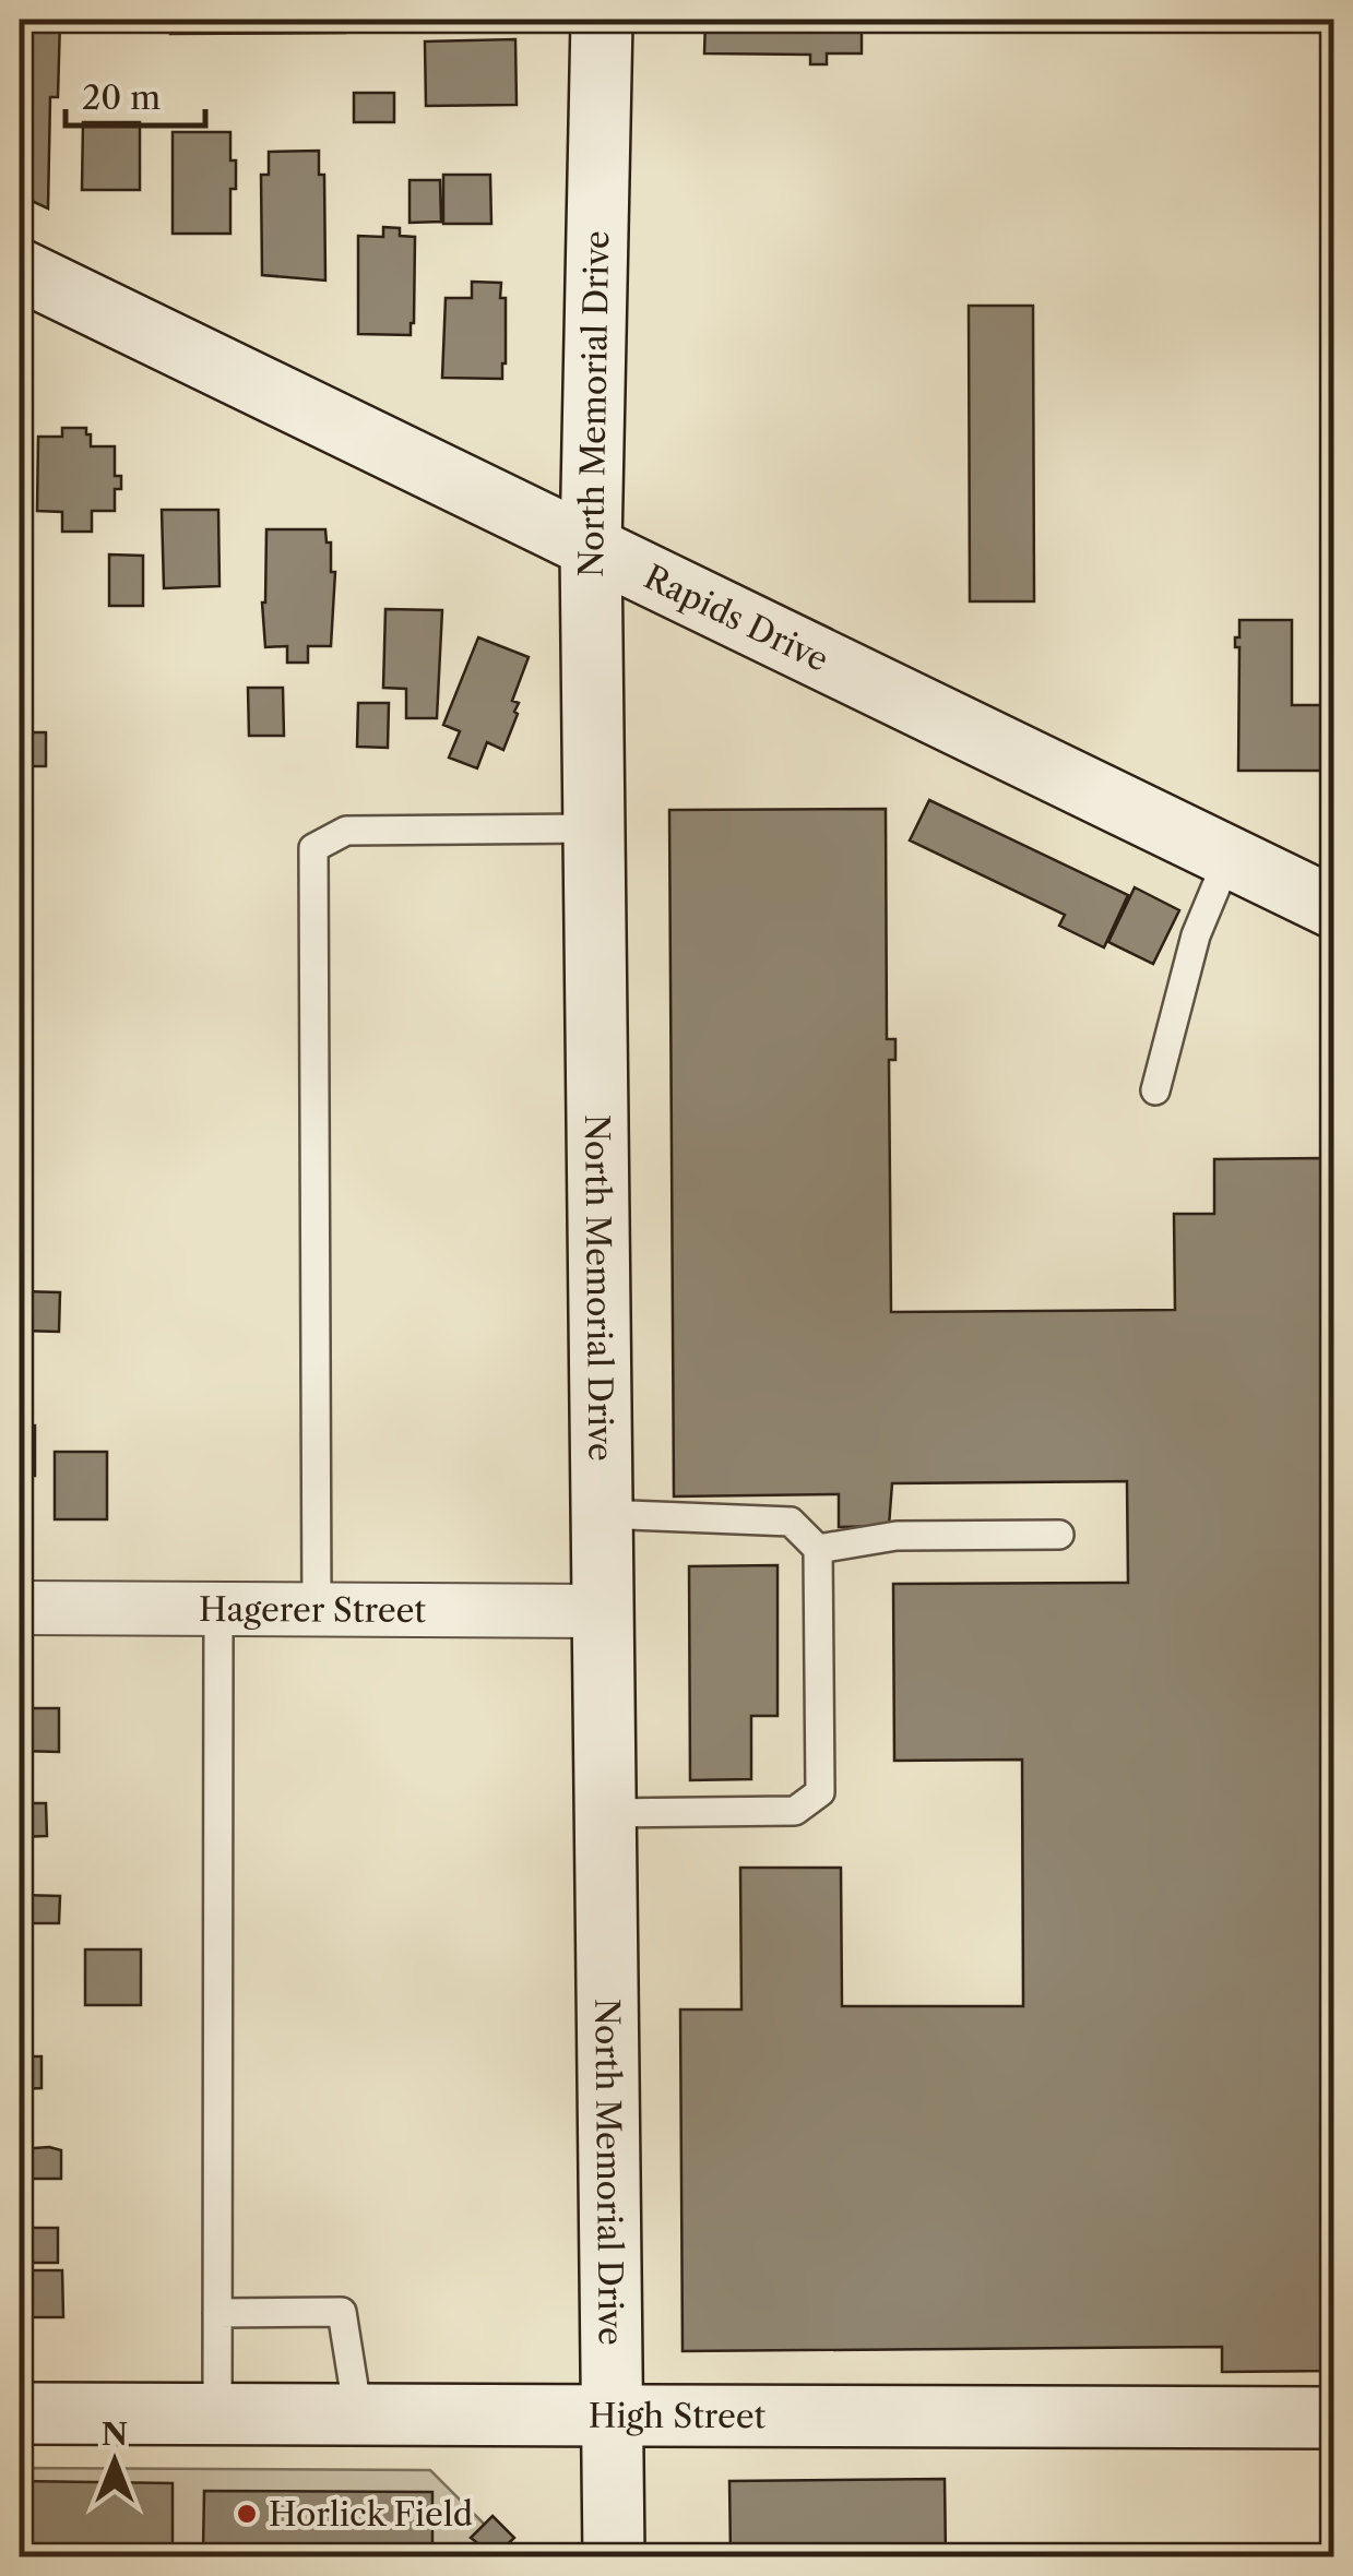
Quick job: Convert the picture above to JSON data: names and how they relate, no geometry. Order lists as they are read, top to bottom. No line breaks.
{"streets":{"main road":["North Memorial Drive","Rapids Drive","High Street"],"street":["Hagerer Street"]},"crossings":[["North Memorial Drive","Rapids Drive"],["North Memorial Drive","Hagerer Street"],["North Memorial Drive","High Street"]],"places":["Horlick Field"],"scale_bar":"20 m","north":"top"}
